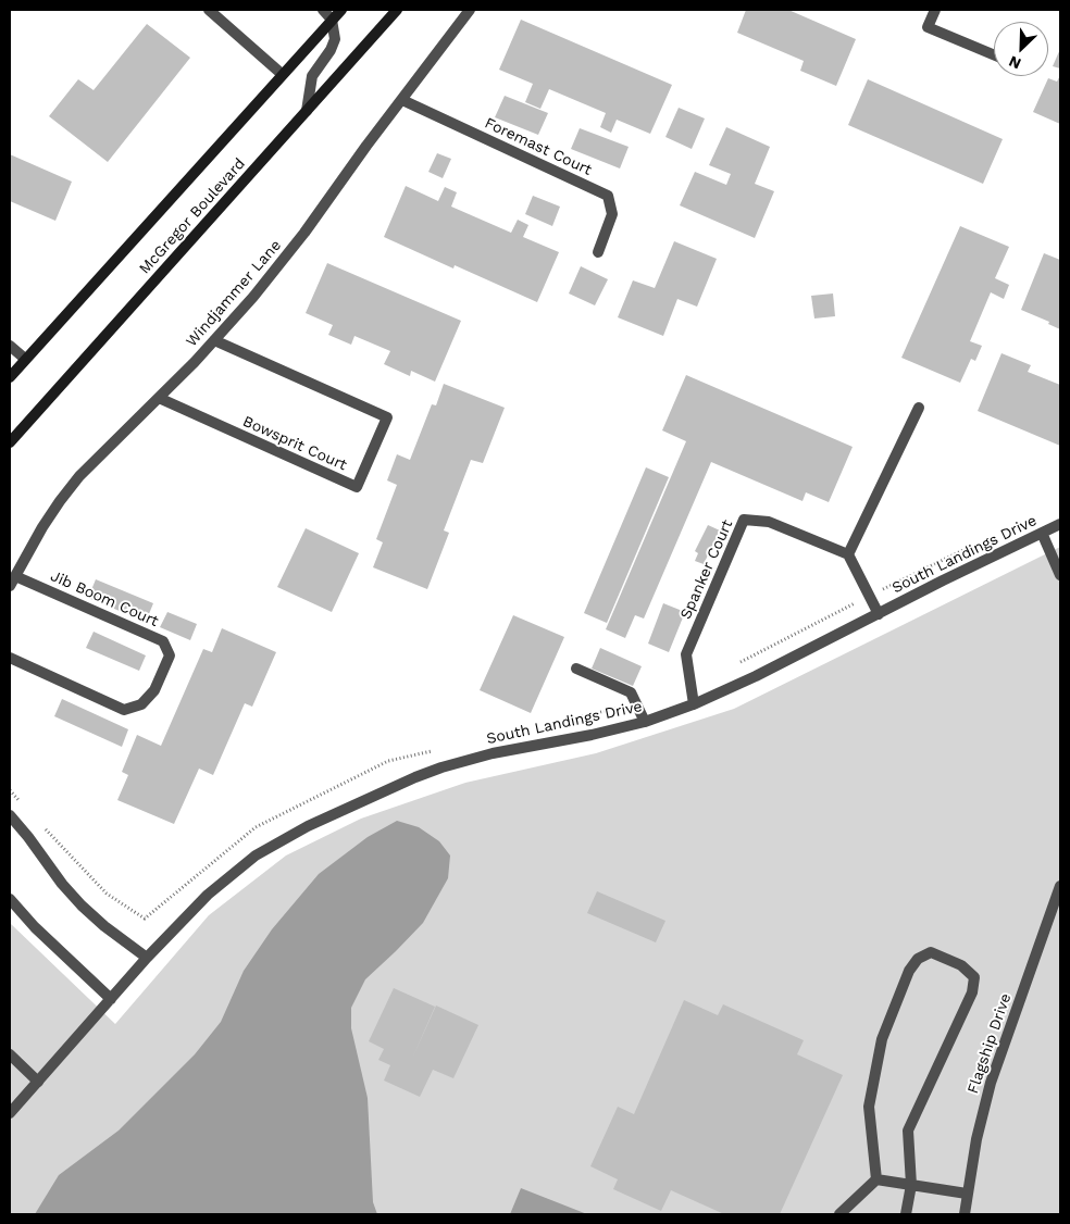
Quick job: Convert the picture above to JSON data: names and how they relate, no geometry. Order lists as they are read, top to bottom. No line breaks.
{"streets":{"main road":["McGregor Boulevard"],"street":["Foremast Court","Windjammer Lane","Bowsprit Court","South Landings Drive","Spanker Court","Jib Boom Court","Flagship Drive"]},"crossings":[["Foremast Court","Windjammer Lane"],["Windjammer Lane","Bowsprit Court"],["Windjammer Lane","Jib Boom Court"],["South Landings Drive","Spanker Court"]],"north":"bottom left"}
